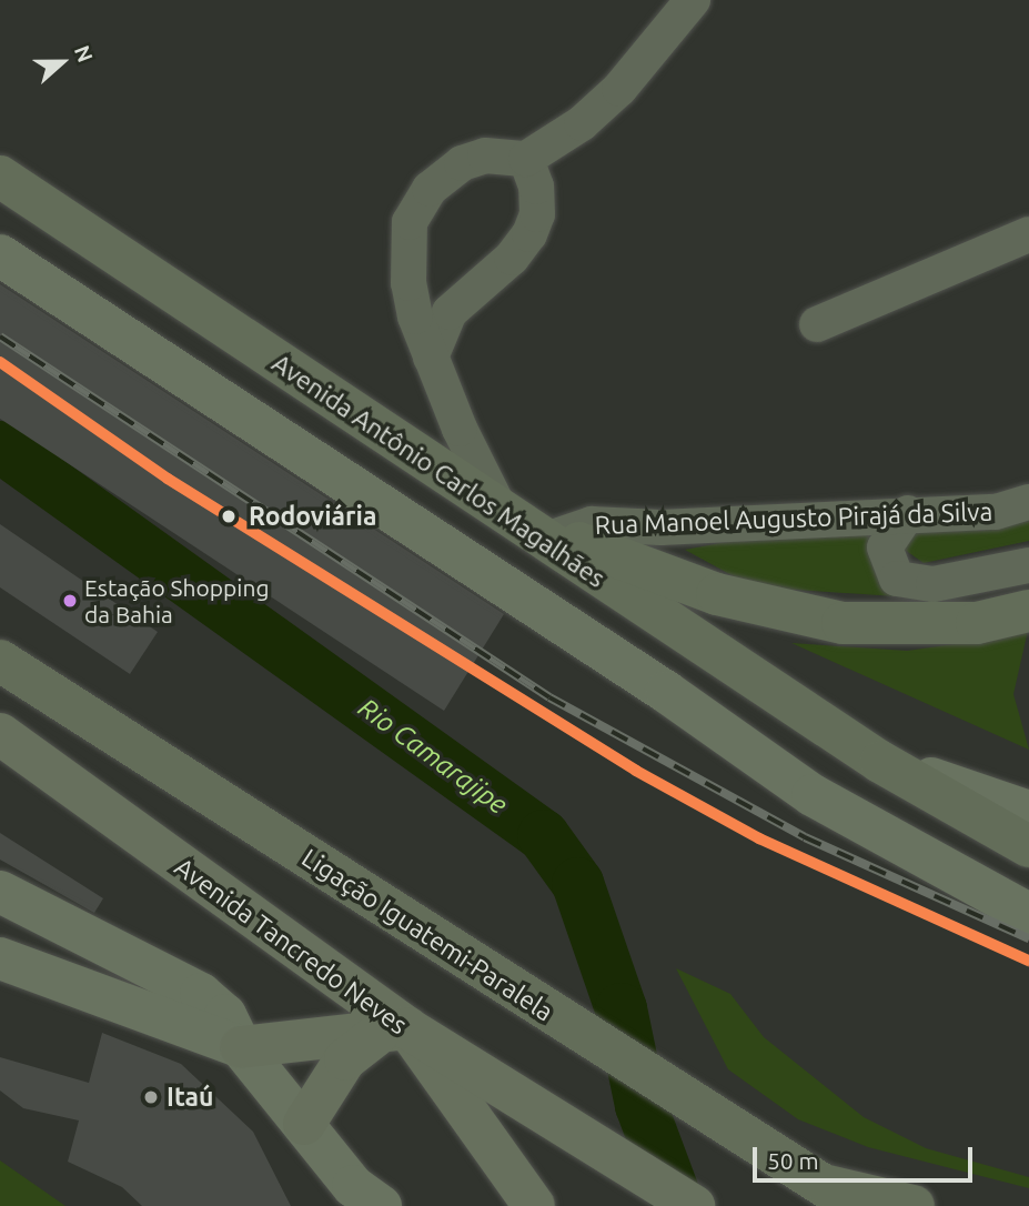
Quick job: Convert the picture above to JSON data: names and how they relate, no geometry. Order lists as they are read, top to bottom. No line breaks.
{"streets":{"highway":["Avenida Antônio Carlos Magalhães","Ligação Iguatemi-Paralela"],"main road":["Avenida Tancredo Neves"],"street":["Rua Manoel Augusto Pirajá da Silva"]},"water":["Rio Camarajipe"],"places":["Rodoviária","Estação Shopping da Bahia","Itaú"],"scale_bar":"50 m","north":"right"}
